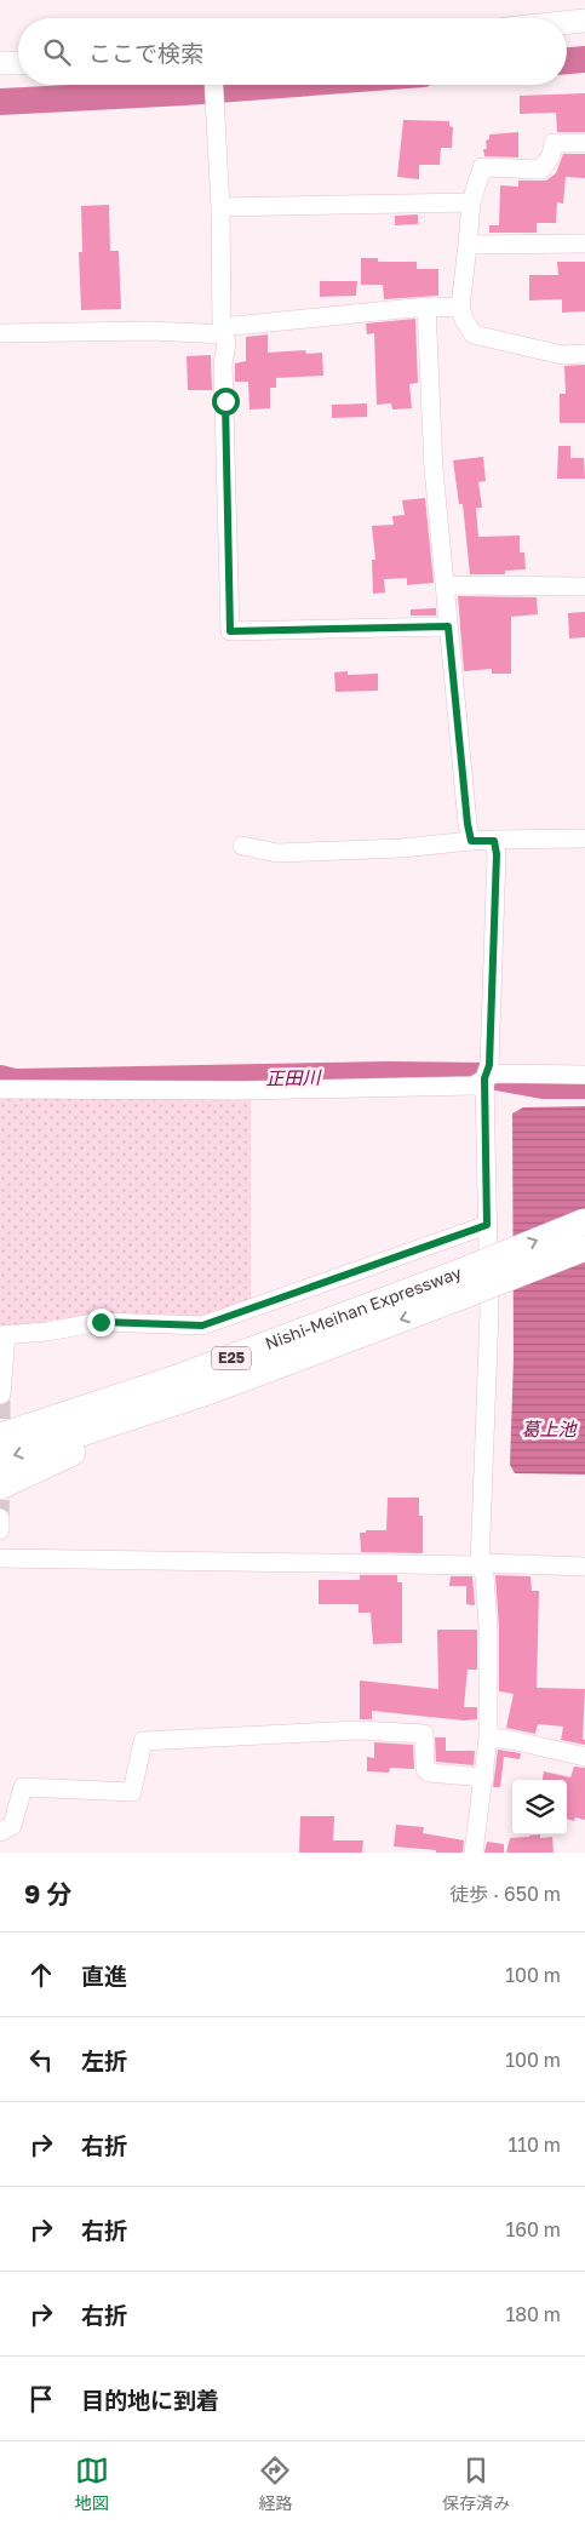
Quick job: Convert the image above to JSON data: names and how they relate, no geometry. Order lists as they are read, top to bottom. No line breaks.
{"streets":{"highway":["Nishi-Meihan Expressway","E25"]},"water":["正田川","葛上池"],"page":{"search":"ここで検索","heading":["9 分","徒歩 · 650 m"],"list":[["直進","100 m"],["左折","100 m"],["右折","110 m"],["右折","160 m"],["右折","180 m"],"目的地に到着"],"nav":["地図","経路","保存済み"]}}
